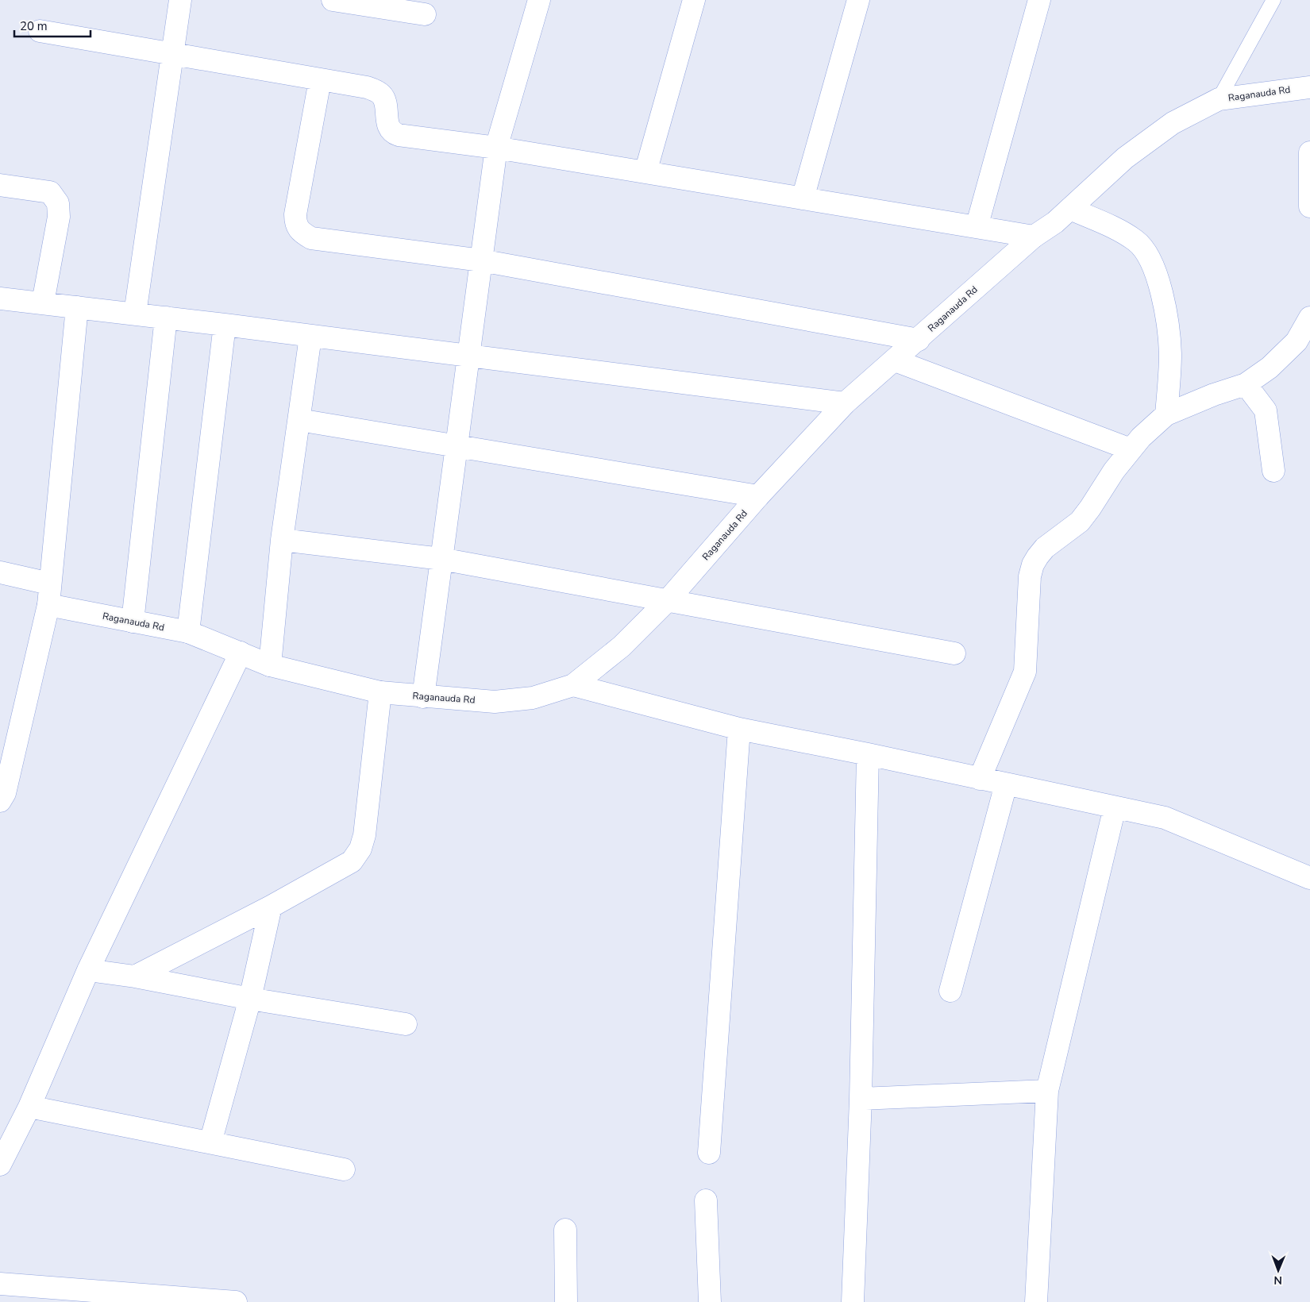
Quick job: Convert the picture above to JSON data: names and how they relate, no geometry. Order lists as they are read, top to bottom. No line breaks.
{"streets":{"street":["Raganauda Rd"]},"scale_bar":"20 m","north":"bottom"}
